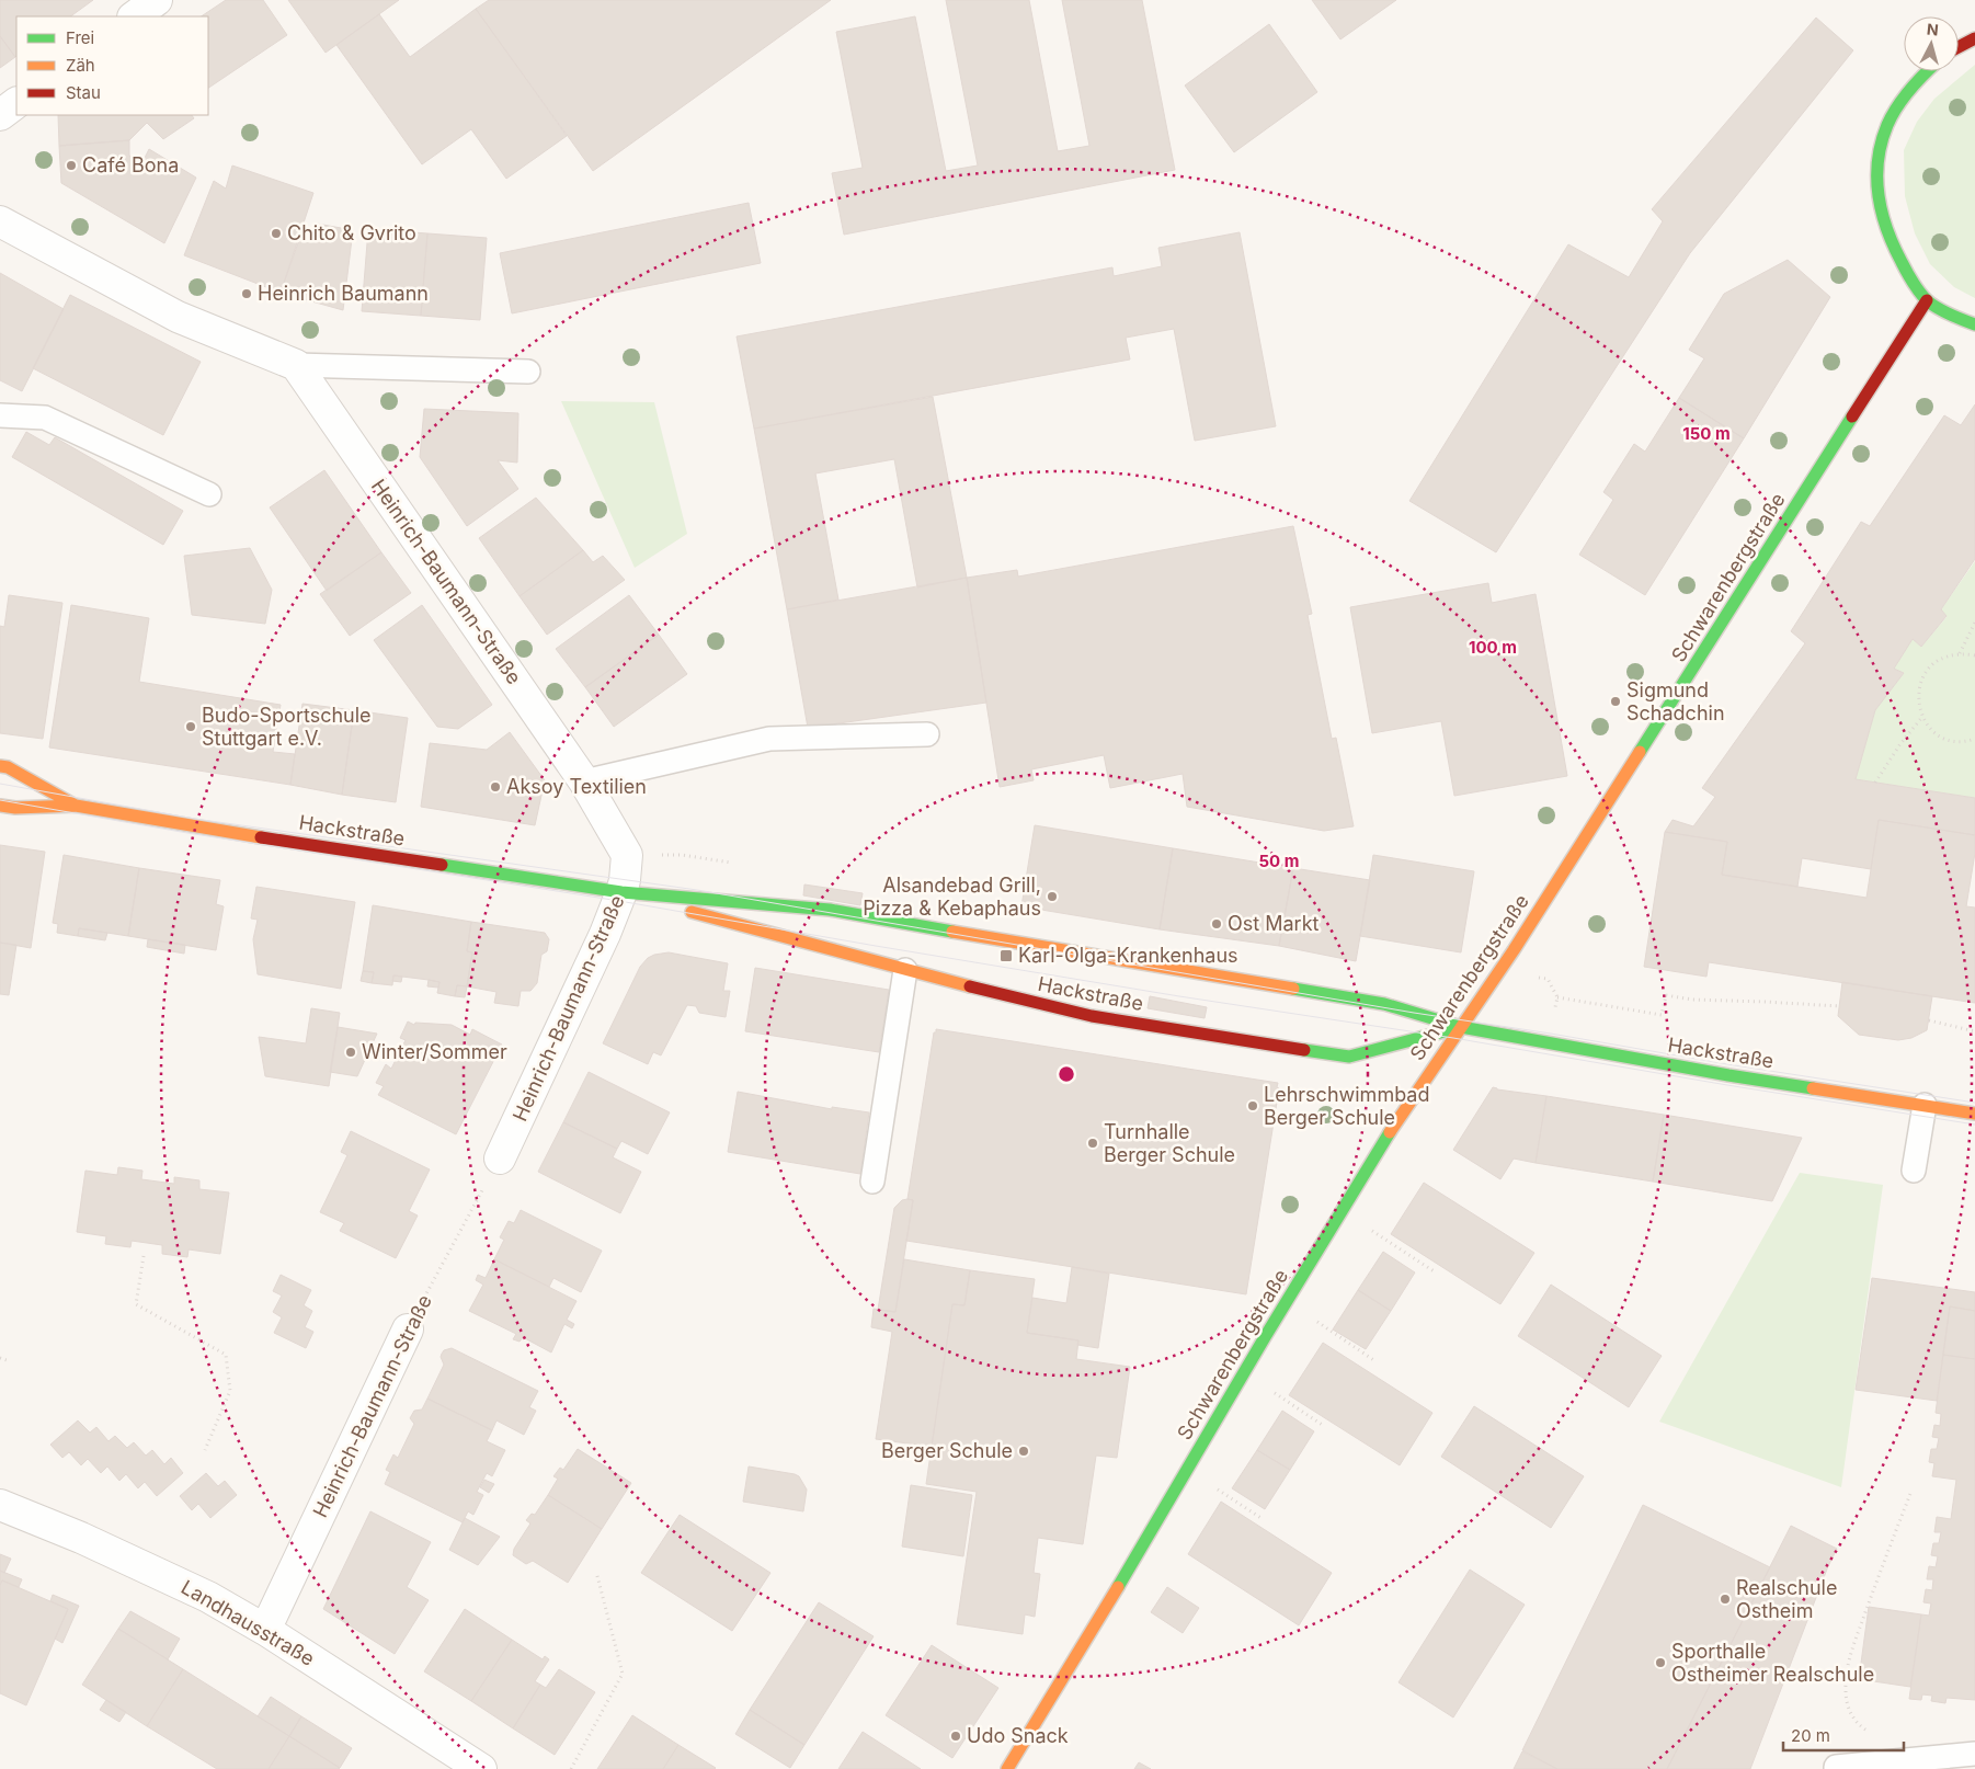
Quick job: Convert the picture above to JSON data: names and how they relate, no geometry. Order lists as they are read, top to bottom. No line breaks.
{"streets":{"main road":["Schwarenbergstraße","Hackstraße"],"street":["Heinrich-Baumann-Straße","Landhausstraße"]},"crossings":[["Schwarenbergstraße","Hackstraße"],["Heinrich-Baumann-Straße","Hackstraße"],["Heinrich-Baumann-Straße","Landhausstraße"]],"places":{"other":["Café Bona","Chito & Gvrito","Heinrich Baumann","Sigmund Schadchin","Budo-Sportschule Stuttgart e.V.","Aksoy Textilien","Alsandebad Grill, Pizza & Kebaphaus","Ost Markt","Winter/Sommer","Lehrschwimmbad Berger Schule","Turnhalle Berger Schule","Berger Schule","Realschule Ostheim","Sporthalle Ostheimer Realschule","Udo Snack"],"transit":["Karl-Olga-Krankenhaus"]},"legend":["Frei","Zäh","Stau"],"scale_bar":"20 m","north":"top","rings":["150 m","100 m","50 m"]}
